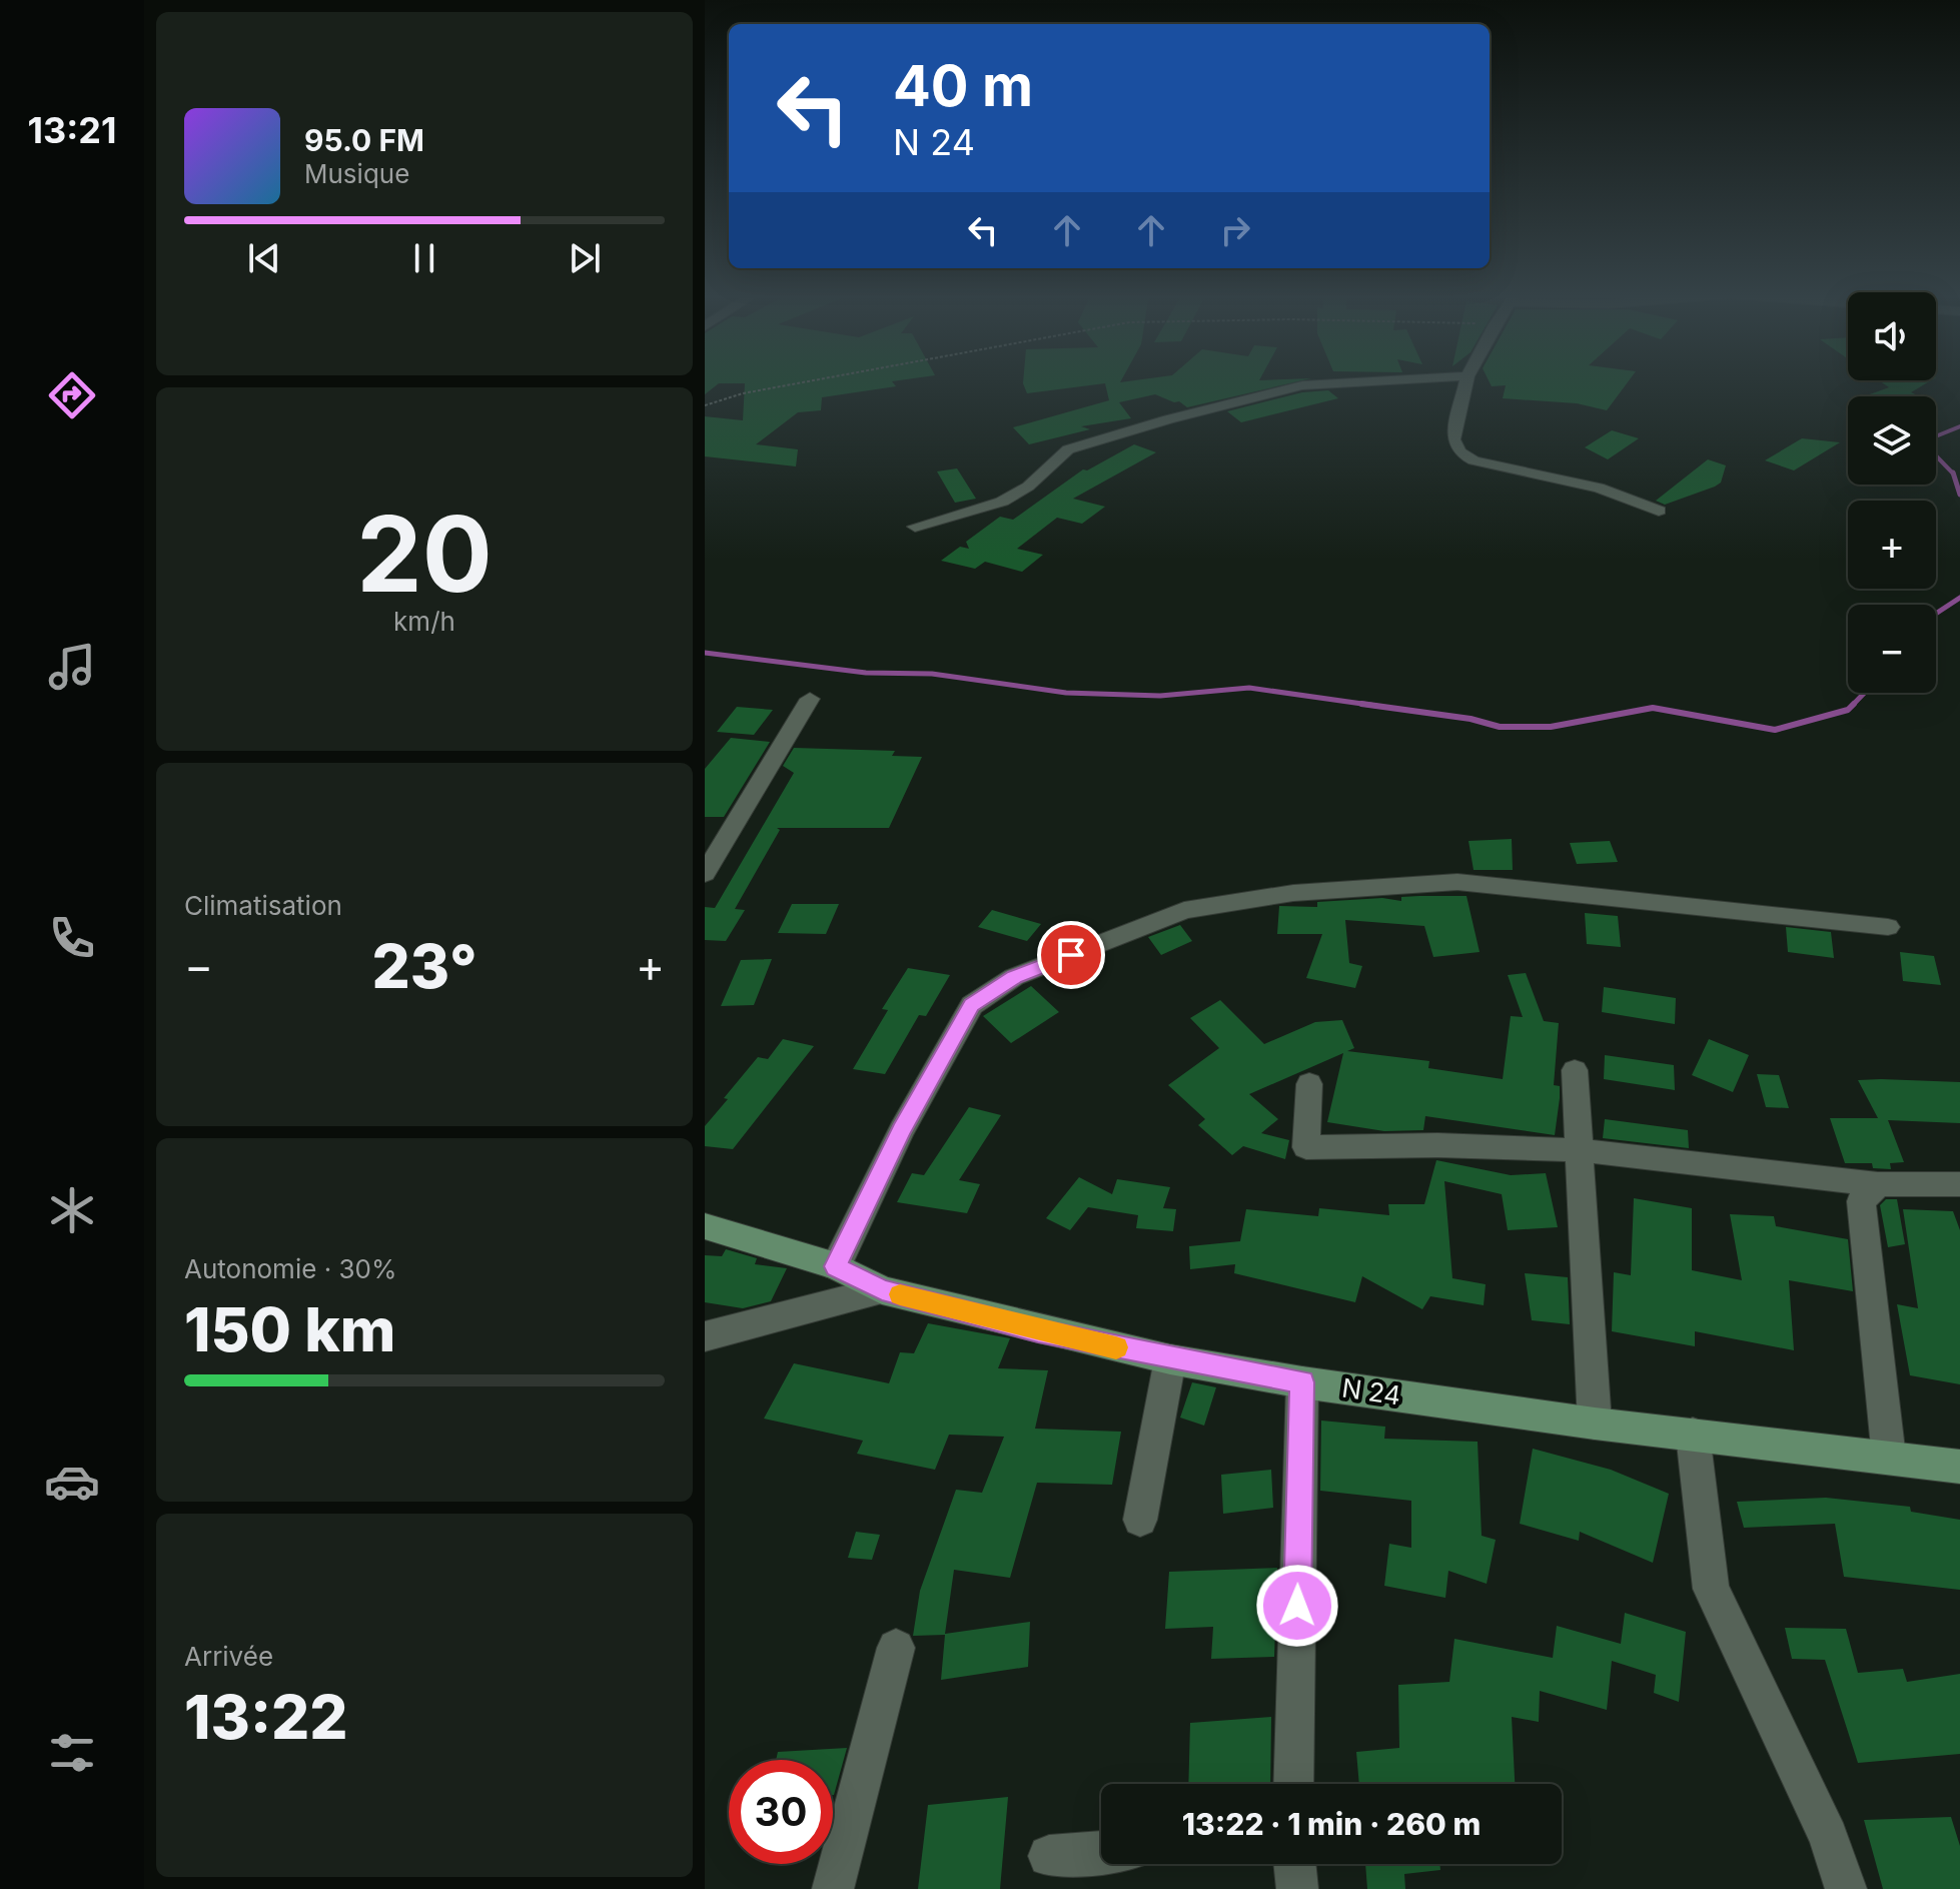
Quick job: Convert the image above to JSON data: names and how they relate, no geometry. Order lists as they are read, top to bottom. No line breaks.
{"streets":{"main road":["N 24"]},"page":{"tabs":"13:21","turn":["40 m","N 24"],"song":["95.0 FM","Musique"],"map_buttons":["+","−"],"tile":[["20","km/h"],"Climatisation",["Autonomie · 30%","150 km"],["Arrivée","13:22"]],"heat":["−","23°","+"],"limit":"30","trip":"13:22 · 1 min · 260 m"}}
